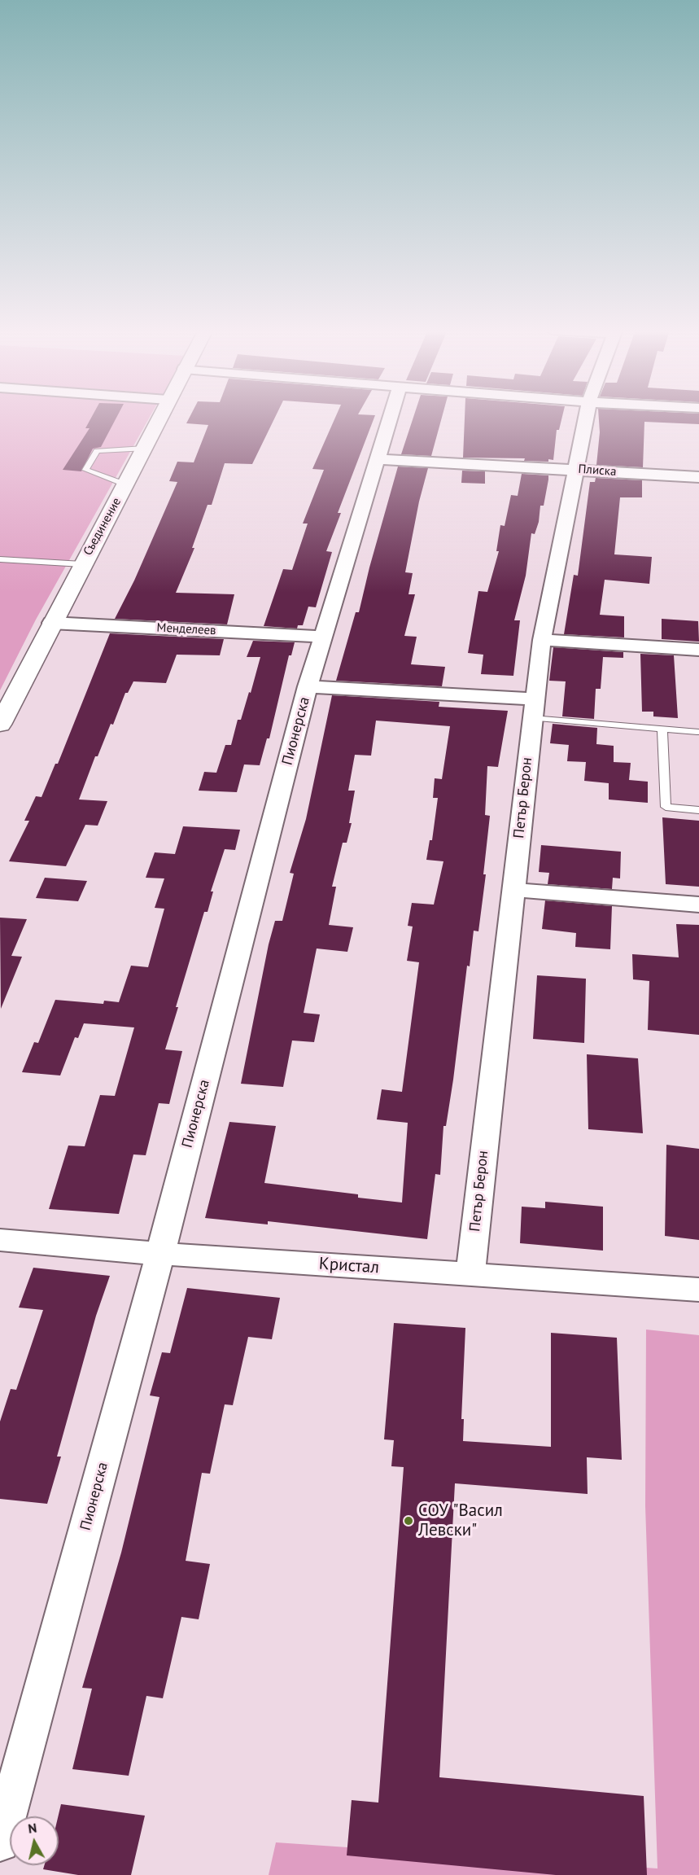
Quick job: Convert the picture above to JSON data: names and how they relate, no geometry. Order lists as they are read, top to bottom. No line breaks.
{"streets":{"street":["Плиска","Съединение","Менделеев","Пионерска","Петър Берон","Кристал"]},"crossings":[["Плиска","Пионерска"],["Плиска","Петър Берон"],["Съединение","Менделеев"],["Менделеев","Пионерска"],["Пионерска","Кристал"],["Петър Берон","Кристал"]],"places":["СОУ \"Васил Левски\""],"north":"top"}
